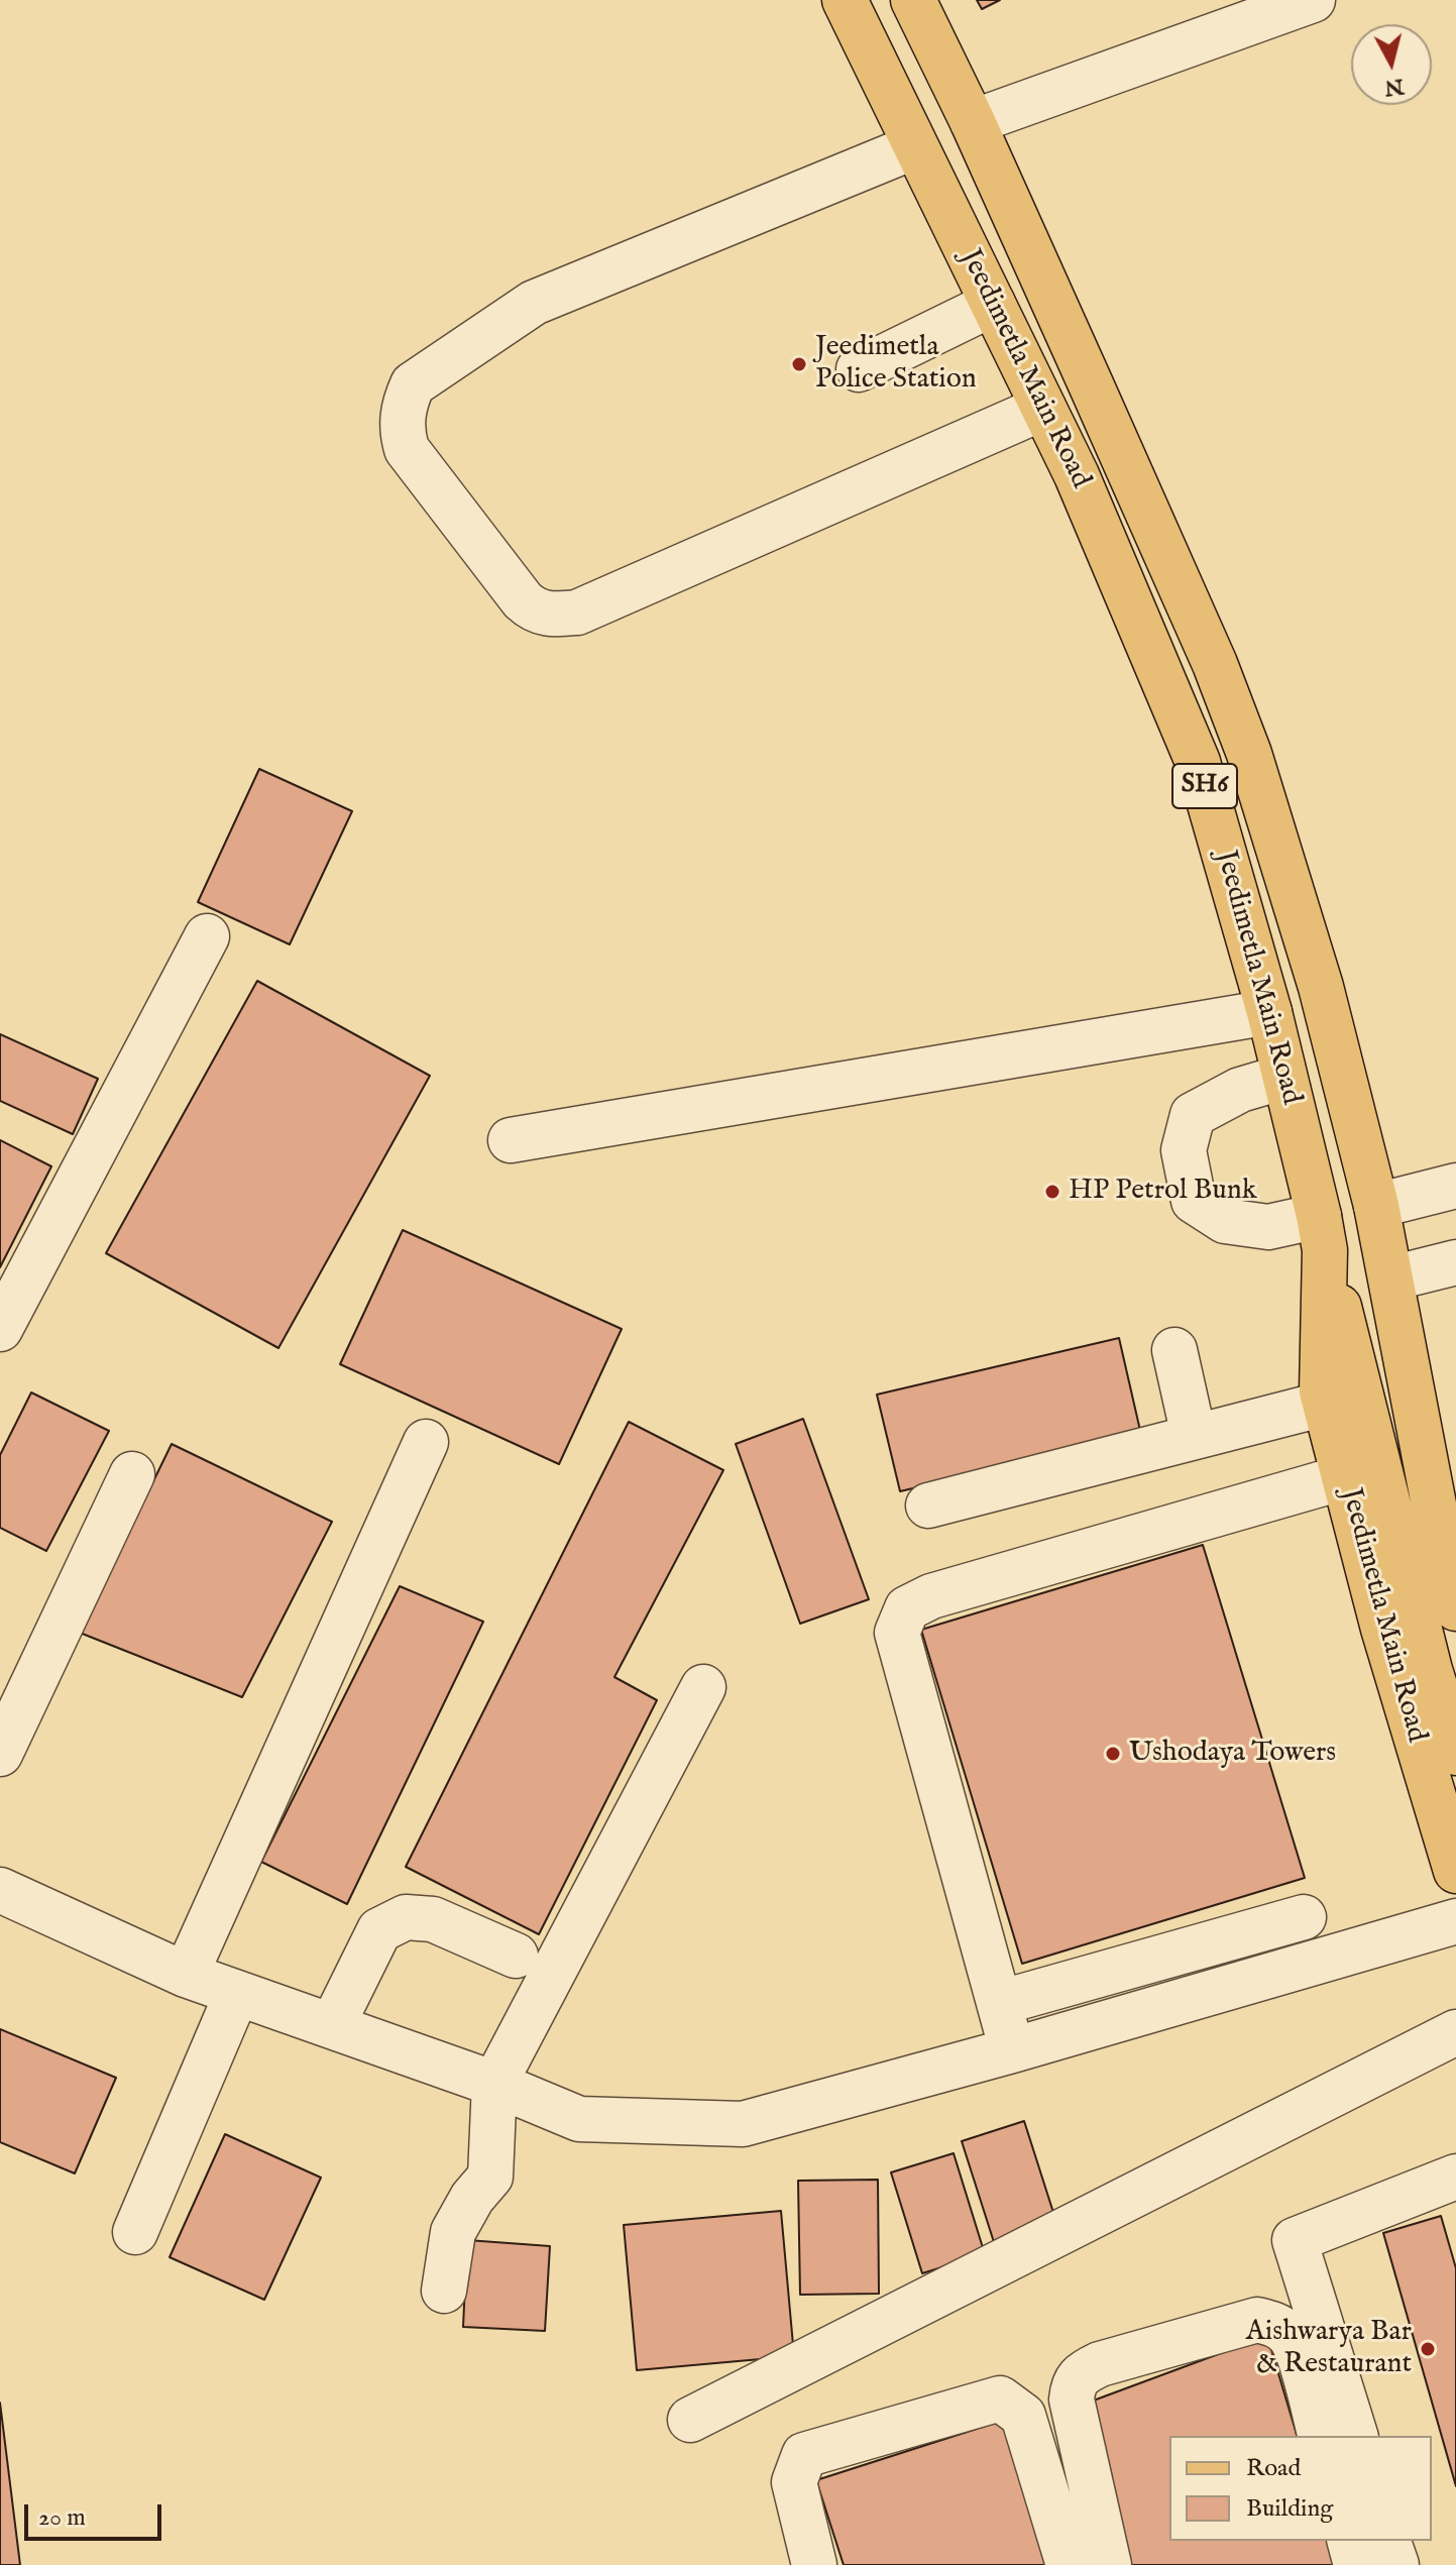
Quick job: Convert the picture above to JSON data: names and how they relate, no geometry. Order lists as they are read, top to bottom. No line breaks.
{"streets":{"main road":["Jeedimetla Main Road","SH6"]},"places":["Jeedimetla Police Station","HP Petrol Bunk","Ushodaya Towers","Aishwarya Bar & Restaurant"],"legend":["Road","Building"],"scale_bar":"20 m","north":"bottom"}
